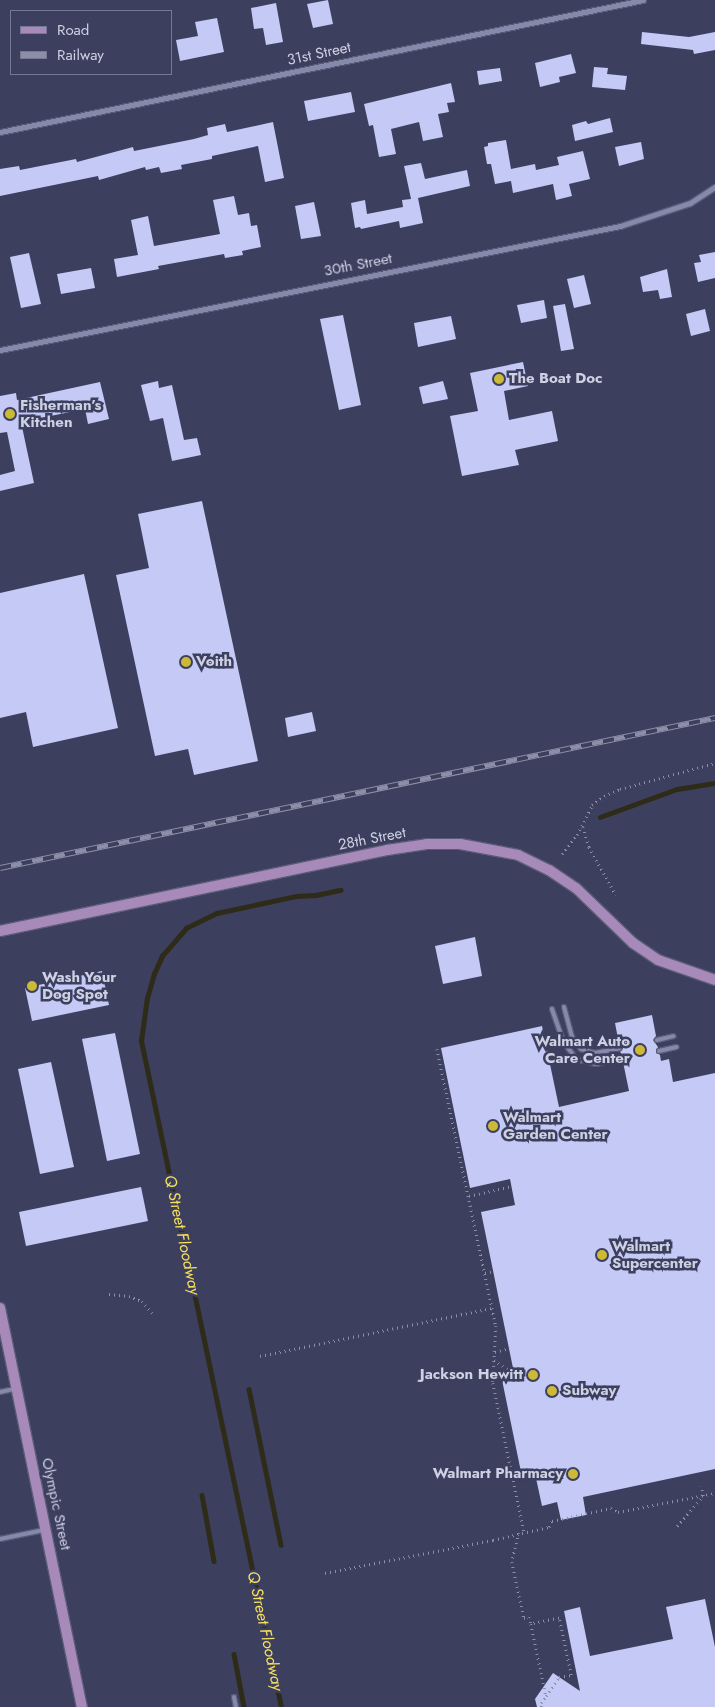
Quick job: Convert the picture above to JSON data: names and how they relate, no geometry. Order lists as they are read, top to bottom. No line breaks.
{"streets":{"main road":["28th Street","Olympic Street"],"street":["31st Street","30th Street"]},"water":["Q Street Floodway"],"places":["The Boat Doc","Fisherman’s Kitchen","Voith","Wash Your Dog Spot","Walmart Auto Care Center","Walmart Garden Center","Walmart Supercenter","Jackson Hewitt","Subway","Walmart Pharmacy"],"legend":["Road","Railway"]}
